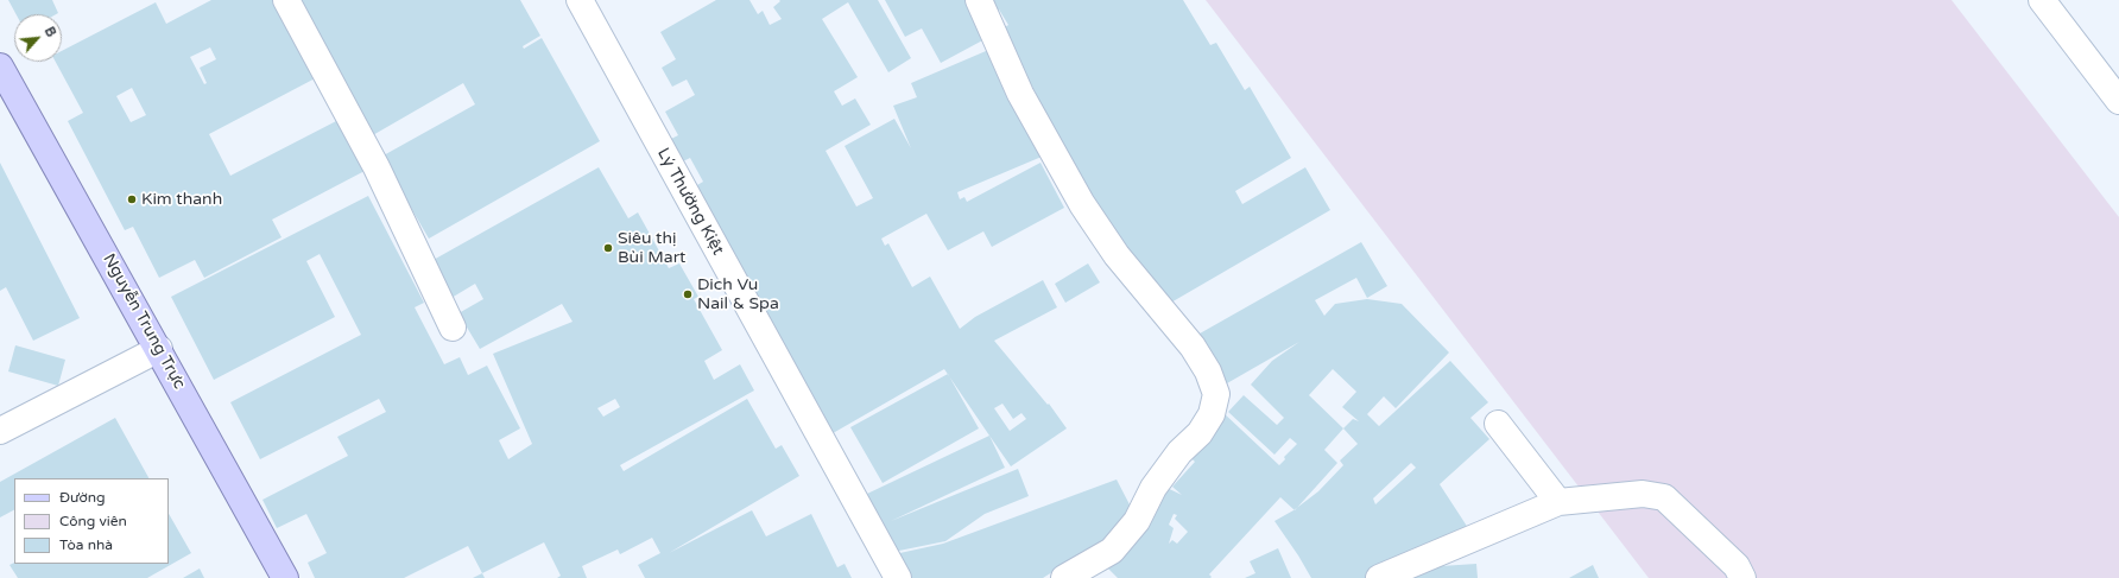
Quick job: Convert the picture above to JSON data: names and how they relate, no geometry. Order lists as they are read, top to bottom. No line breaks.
{"streets":{"main road":["Nguyễn Trung Trực"],"street":["Lý Thường Kiệt"]},"places":["Kim thanh","Siêu thị Bùi Mart","Dich Vu Nail & Spa"],"legend":["Đường","Công viên","Tòa nhà"],"north":"top right"}
